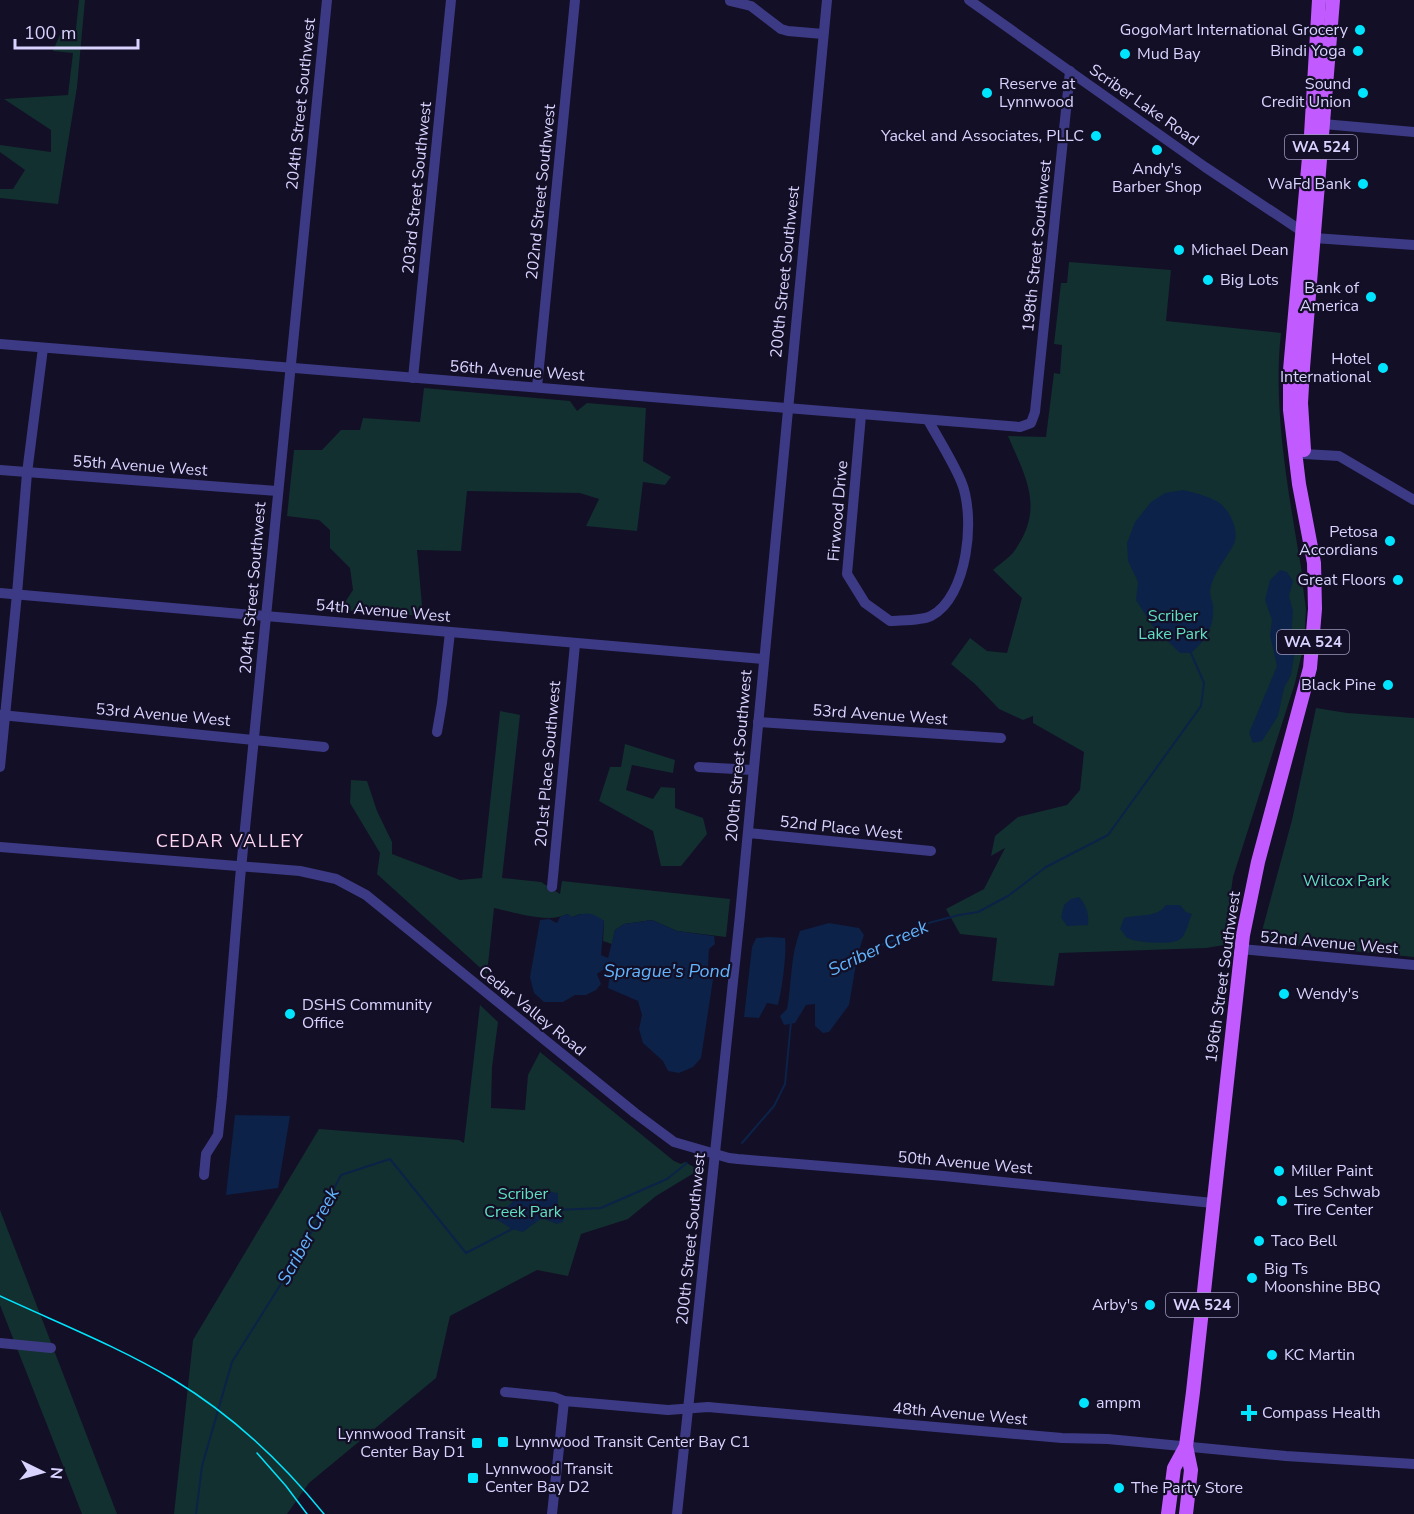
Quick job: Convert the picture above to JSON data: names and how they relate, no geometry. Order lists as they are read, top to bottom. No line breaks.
{"streets":{"main road":["WA 524","196th Street Southwest"],"street":["204th Street Southwest","Scriber Lake Road","203rd Street Southwest","202nd Street Southwest","198th Street Southwest","200th Street Southwest","56th Avenue West","55th Avenue West","Firwood Drive","54th Avenue West","53rd Avenue West","201st Place Southwest","52nd Place West","52nd Avenue West","Cedar Valley Road","50th Avenue West","48th Avenue West"]},"crossings":[["204th Street Southwest","56th Avenue West"],["204th Street Southwest","55th Avenue West"],["204th Street Southwest","54th Avenue West"],["204th Street Southwest","53rd Avenue West"],["204th Street Southwest","Cedar Valley Road"],["Scriber Lake Road","198th Street Southwest"],["Scriber Lake Road","196th Street Southwest"],["203rd Street Southwest","56th Avenue West"],["202nd Street Southwest","56th Avenue West"],["198th Street Southwest","56th Avenue West"],["200th Street Southwest","56th Avenue West"],["200th Street Southwest","54th Avenue West"],["200th Street Southwest","53rd Avenue West"],["200th Street Southwest","52nd Place West"],["200th Street Southwest","Cedar Valley Road"],["200th Street Southwest","50th Avenue West"],["200th Street Southwest","48th Avenue West"],["56th Avenue West","Firwood Drive"],["54th Avenue West","201st Place Southwest"],["52nd Avenue West","196th Street Southwest"],["196th Street Southwest","50th Avenue West"],["196th Street Southwest","48th Avenue West"],["Cedar Valley Road","50th Avenue West"]],"districts":["CEDAR VALLEY"],"water":["Scriber Creek","Sprague's Pond"],"parks":["Scriber Lake Park","Wilcox Park","Scriber Creek Park"],"places":{"other":["GogoMart International Grocery","Bindi Yoga","Mud Bay","Reserve at Lynnwood","Sound Credit Union","Yackel and Associates, PLLC","Andy's Barber Shop","WaFd Bank","Michael Dean","Big Lots","Bank of America","Hotel International","Petosa Accordians","Great Floors","Black Pine","Wendy's","DSHS Community Office","Miller Paint","Les Schwab Tire Center","Taco Bell","Big Ts Moonshine BBQ","Arby's","KC Martin","ampm","The Party Store"],"health":["Compass Health"],"transit":["Lynnwood Transit Center Bay C1","Lynnwood Transit Center Bay D1","Lynnwood Transit Center Bay D2"]},"scale_bar":"100 m","north":"right"}
